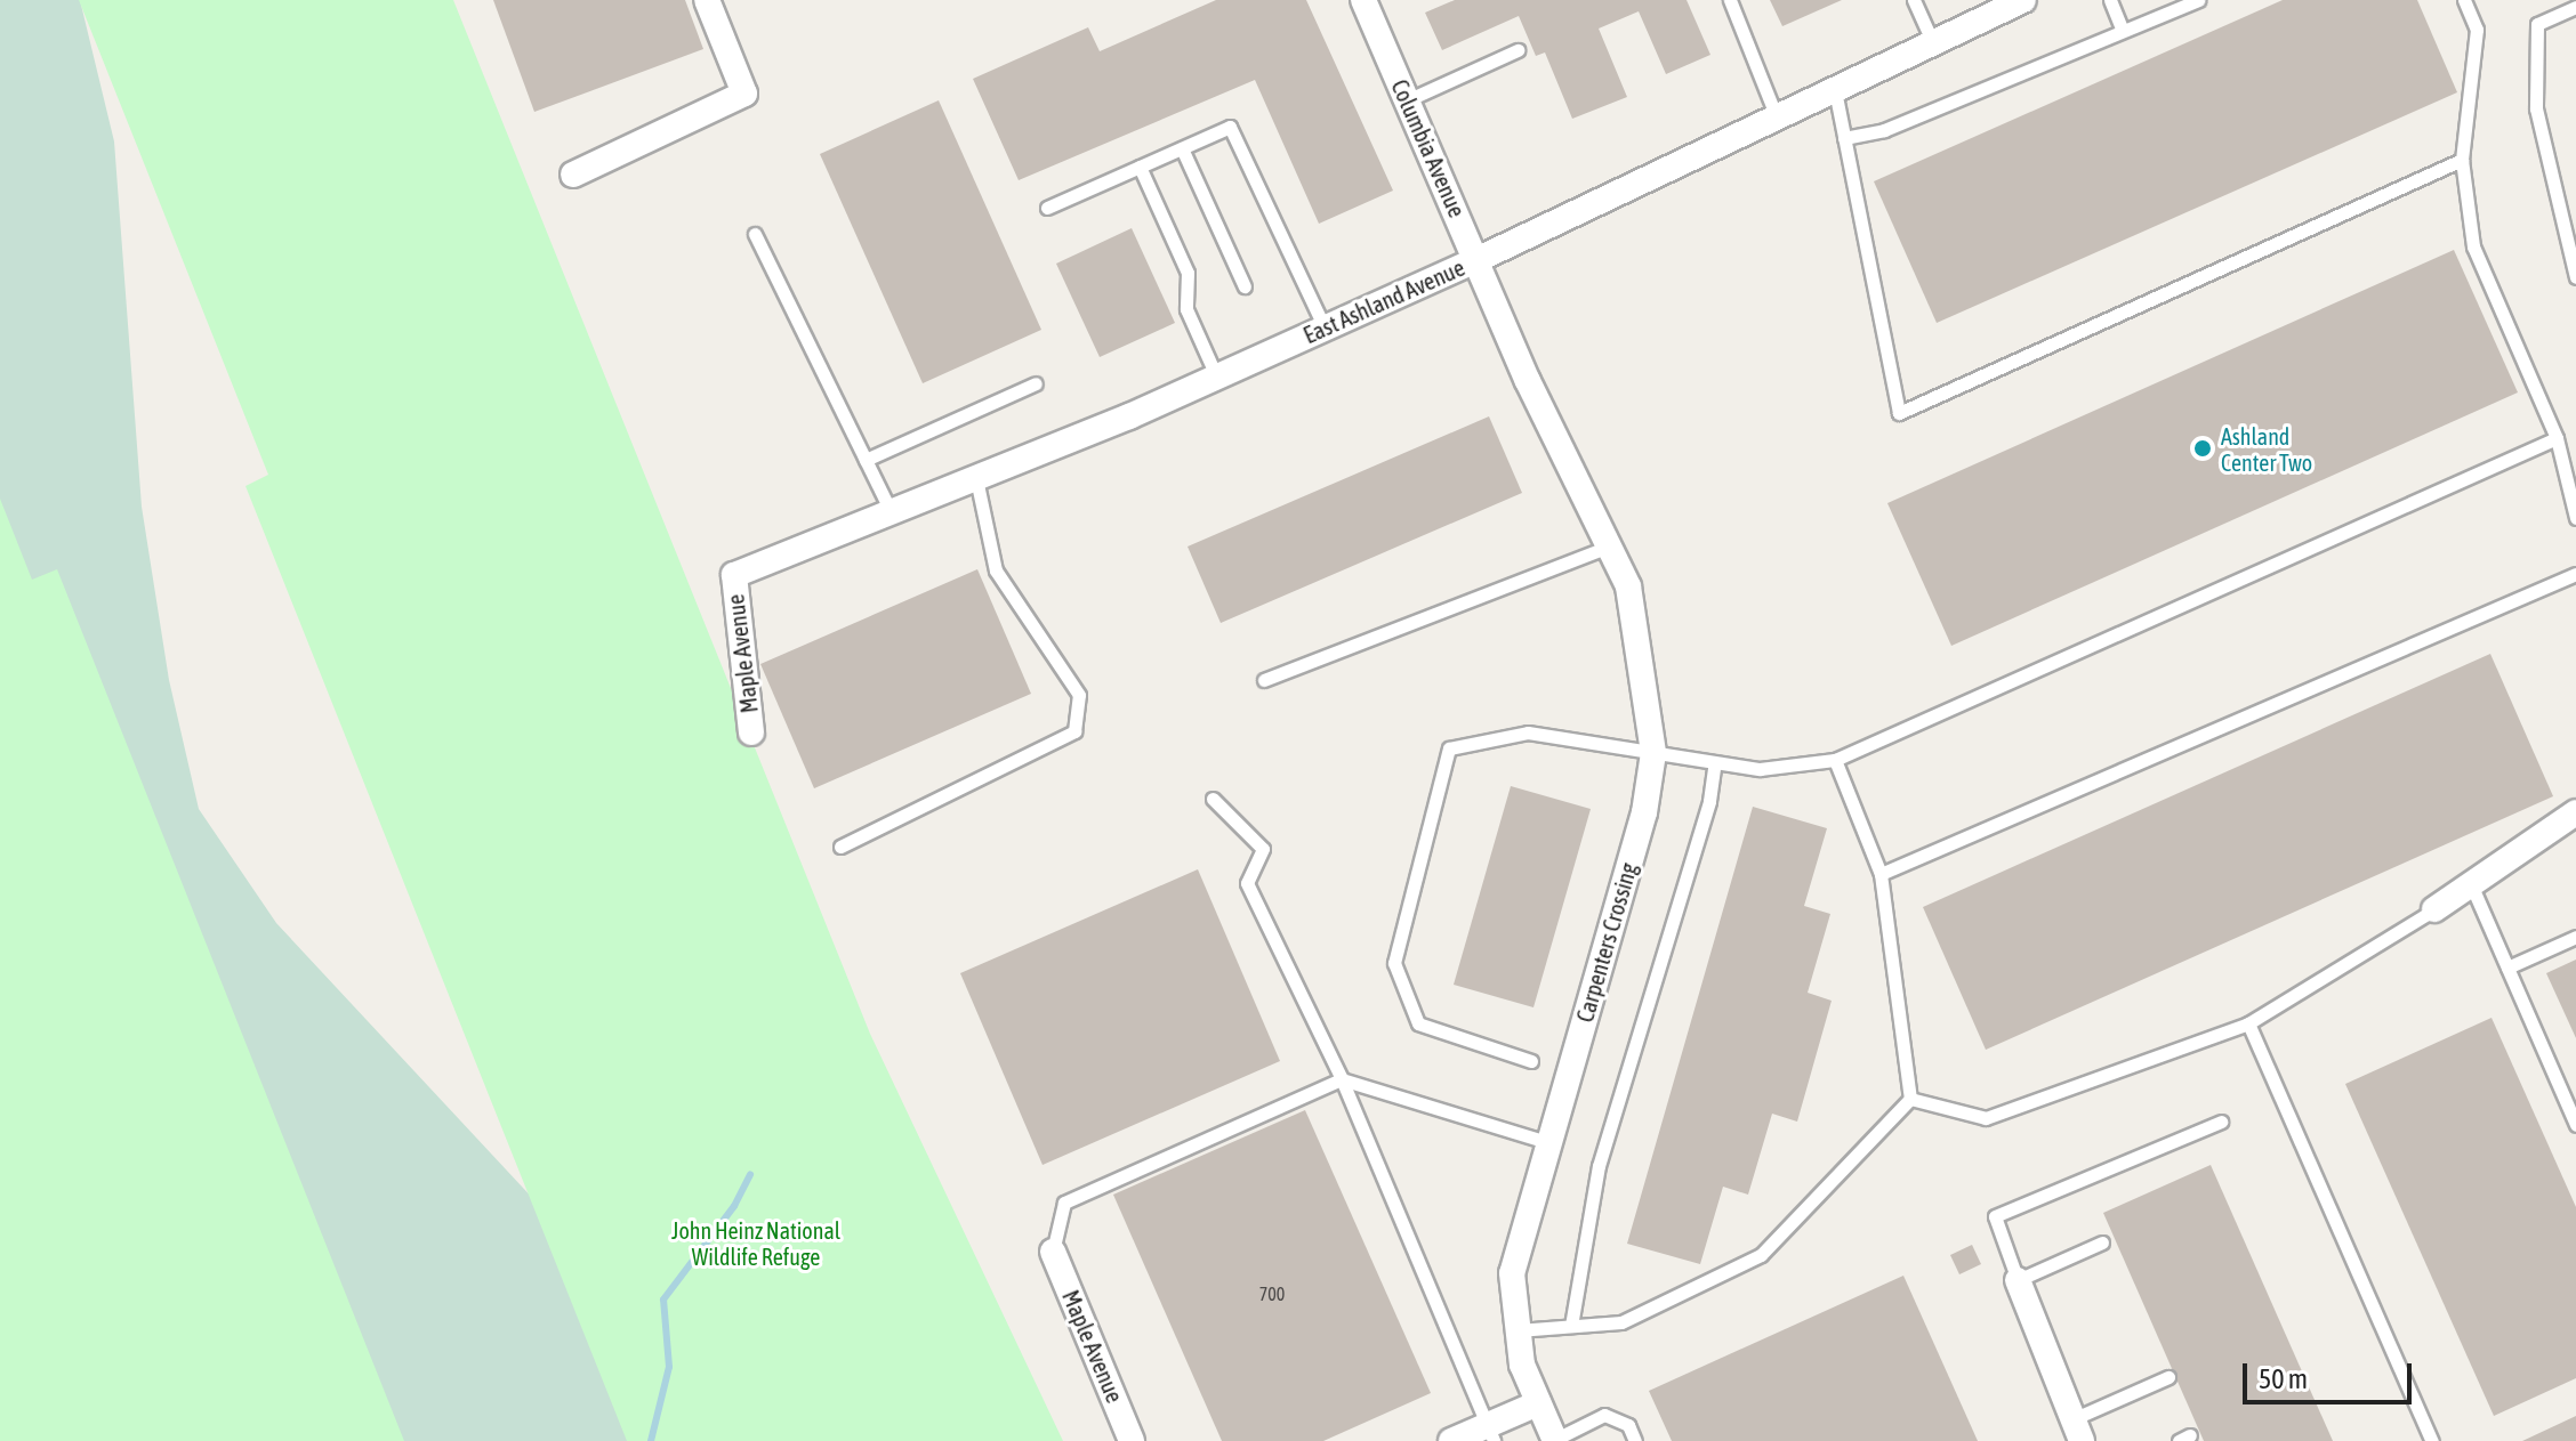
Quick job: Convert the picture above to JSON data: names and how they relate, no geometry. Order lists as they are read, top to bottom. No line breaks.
{"streets":{"street":["Columbia Avenue","East Ashland Avenue","Maple Avenue","Carpenters Crossing"]},"crossings":[["Columbia Avenue","East Ashland Avenue"],["Columbia Avenue","Carpenters Crossing"],["East Ashland Avenue","Maple Avenue"]],"parks":["John Heinz National Wildlife Refuge"],"places":["Ashland Center Two"],"house_numbers":["700"],"scale_bar":"50 m"}
